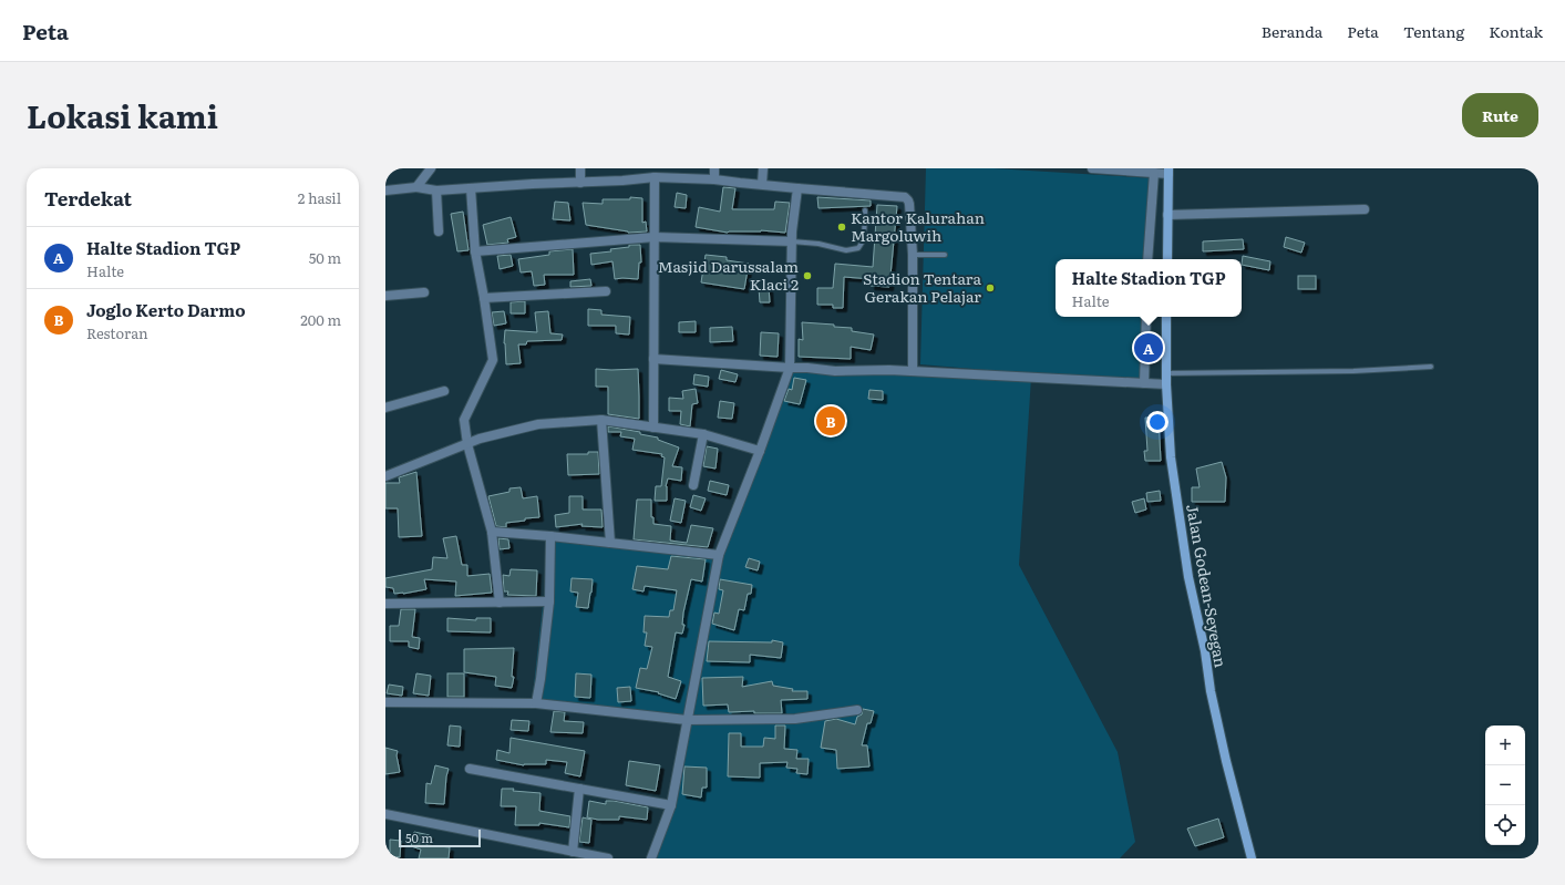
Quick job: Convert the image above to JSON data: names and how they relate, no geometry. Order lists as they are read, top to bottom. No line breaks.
{"streets":{"main road":["Jalan Godean-Seyegan"]},"places":["Kantor Kalurahan Margoluwih","Masjid Darussalam Klaci 2","Stadion Tentara Gerakan Pelajar"],"scale_bar":"50 m","page":{"header":"Peta","nav":["Beranda","Peta","Tentang","Kontak"],"title":"Lokasi kami","buttons":"Rute","heading":["Terdekat","2 hasil"],"list":[{"mark":"A","name":"Halte Stadion TGP","note":"Halte","value":"50 m"},{"mark":"B","name":"Joglo Kerto Darmo","note":"Restoran","value":"200 m"}],"popup":["Halte Stadion TGP","Halte"],"pins":["A","B"],"map_buttons":["+","−"],"scale":"50 m"}}
